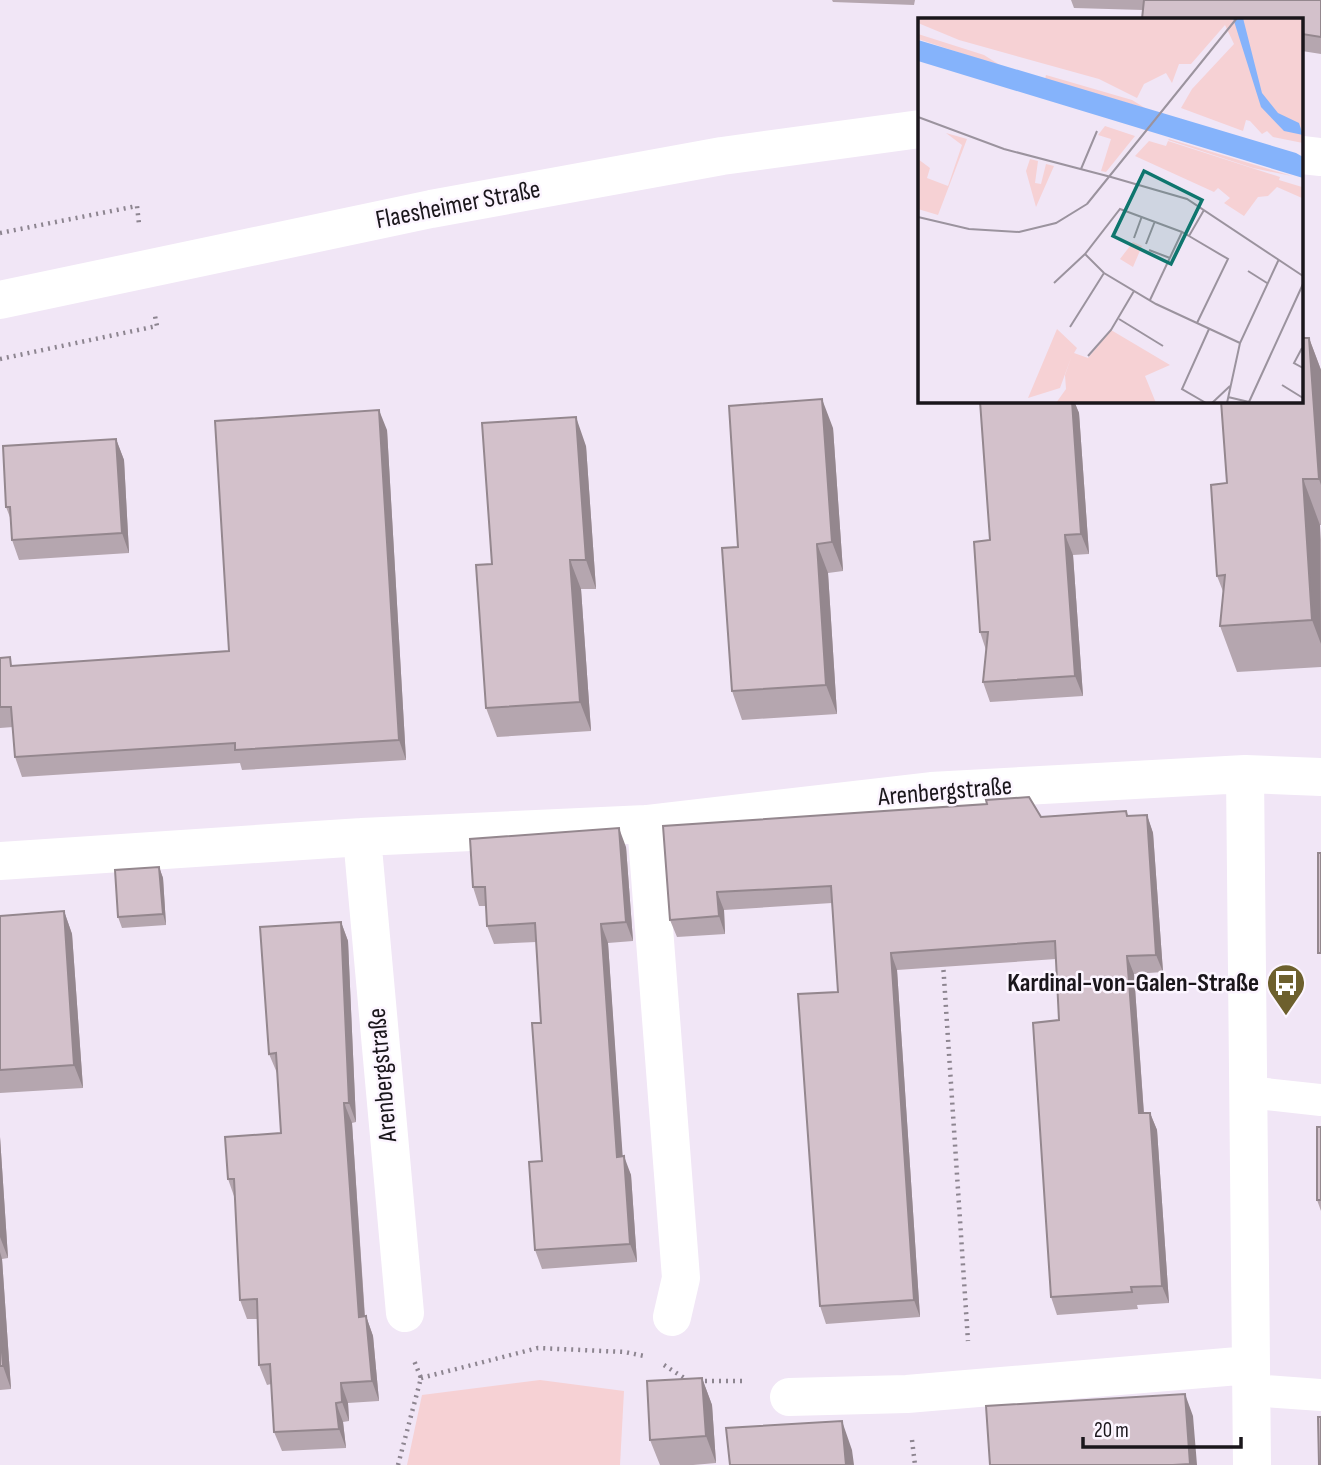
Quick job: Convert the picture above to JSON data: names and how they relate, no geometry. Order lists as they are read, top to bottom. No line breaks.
{"streets":{"street":["Flaesheimer Straße","Arenbergstraße"]},"places":{"bus stop":["Kardinal-von-Galen-Straße"]},"scale_bar":"20 m"}
